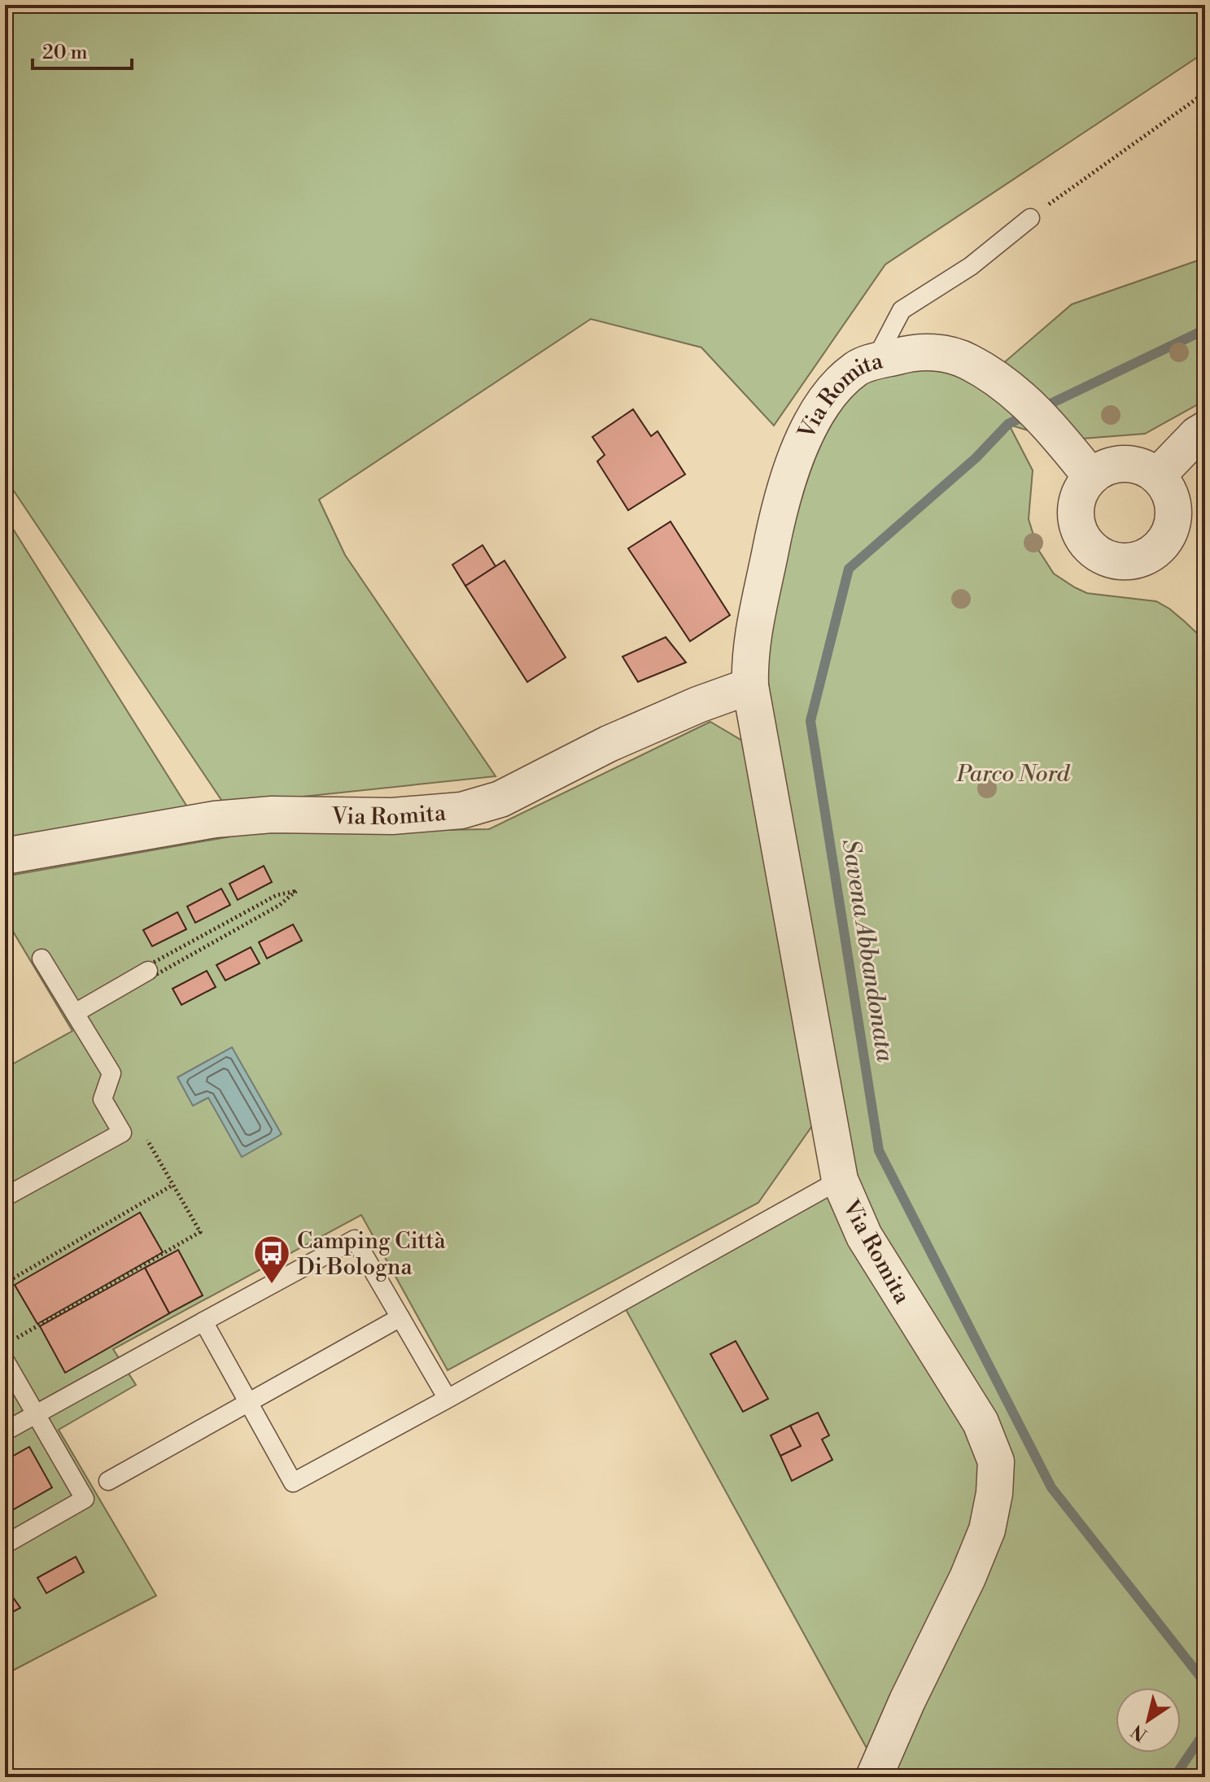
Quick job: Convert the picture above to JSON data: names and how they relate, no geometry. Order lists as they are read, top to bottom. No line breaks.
{"streets":{"street":["Via Romita"]},"water":["Savena Abbandonata"],"parks":["Parco Nord"],"places":{"bus stop":["Camping Città Di Bologna"]},"scale_bar":"20 m","north":"bottom left"}
